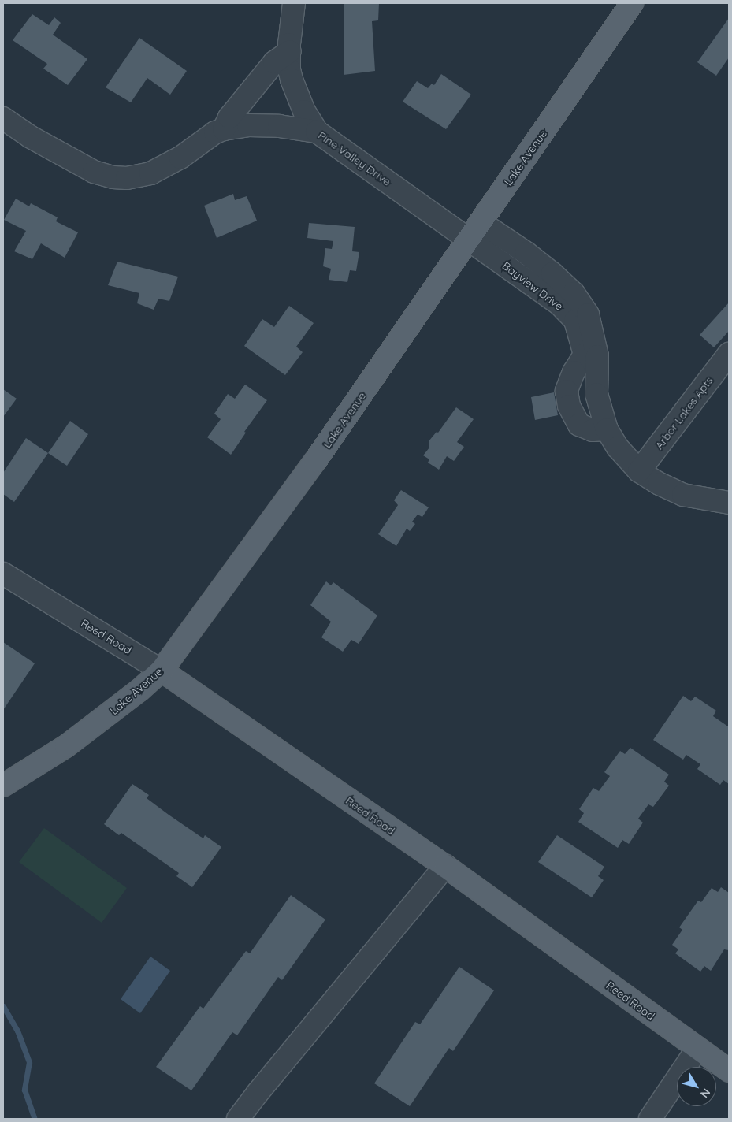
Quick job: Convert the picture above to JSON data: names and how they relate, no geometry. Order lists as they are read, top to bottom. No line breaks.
{"streets":{"main road":["Lake Avenue","Reed Road"],"street":["Pine Valley Drive","Bayview Drive","Arbor Lakes Apts"]},"crossings":[["Lake Avenue","Pine Valley Drive"],["Lake Avenue","Bayview Drive"],["Lake Avenue","Reed Road"],["Pine Valley Drive","Bayview Drive"],["Bayview Drive","Arbor Lakes Apts"]],"north":"bottom right"}
